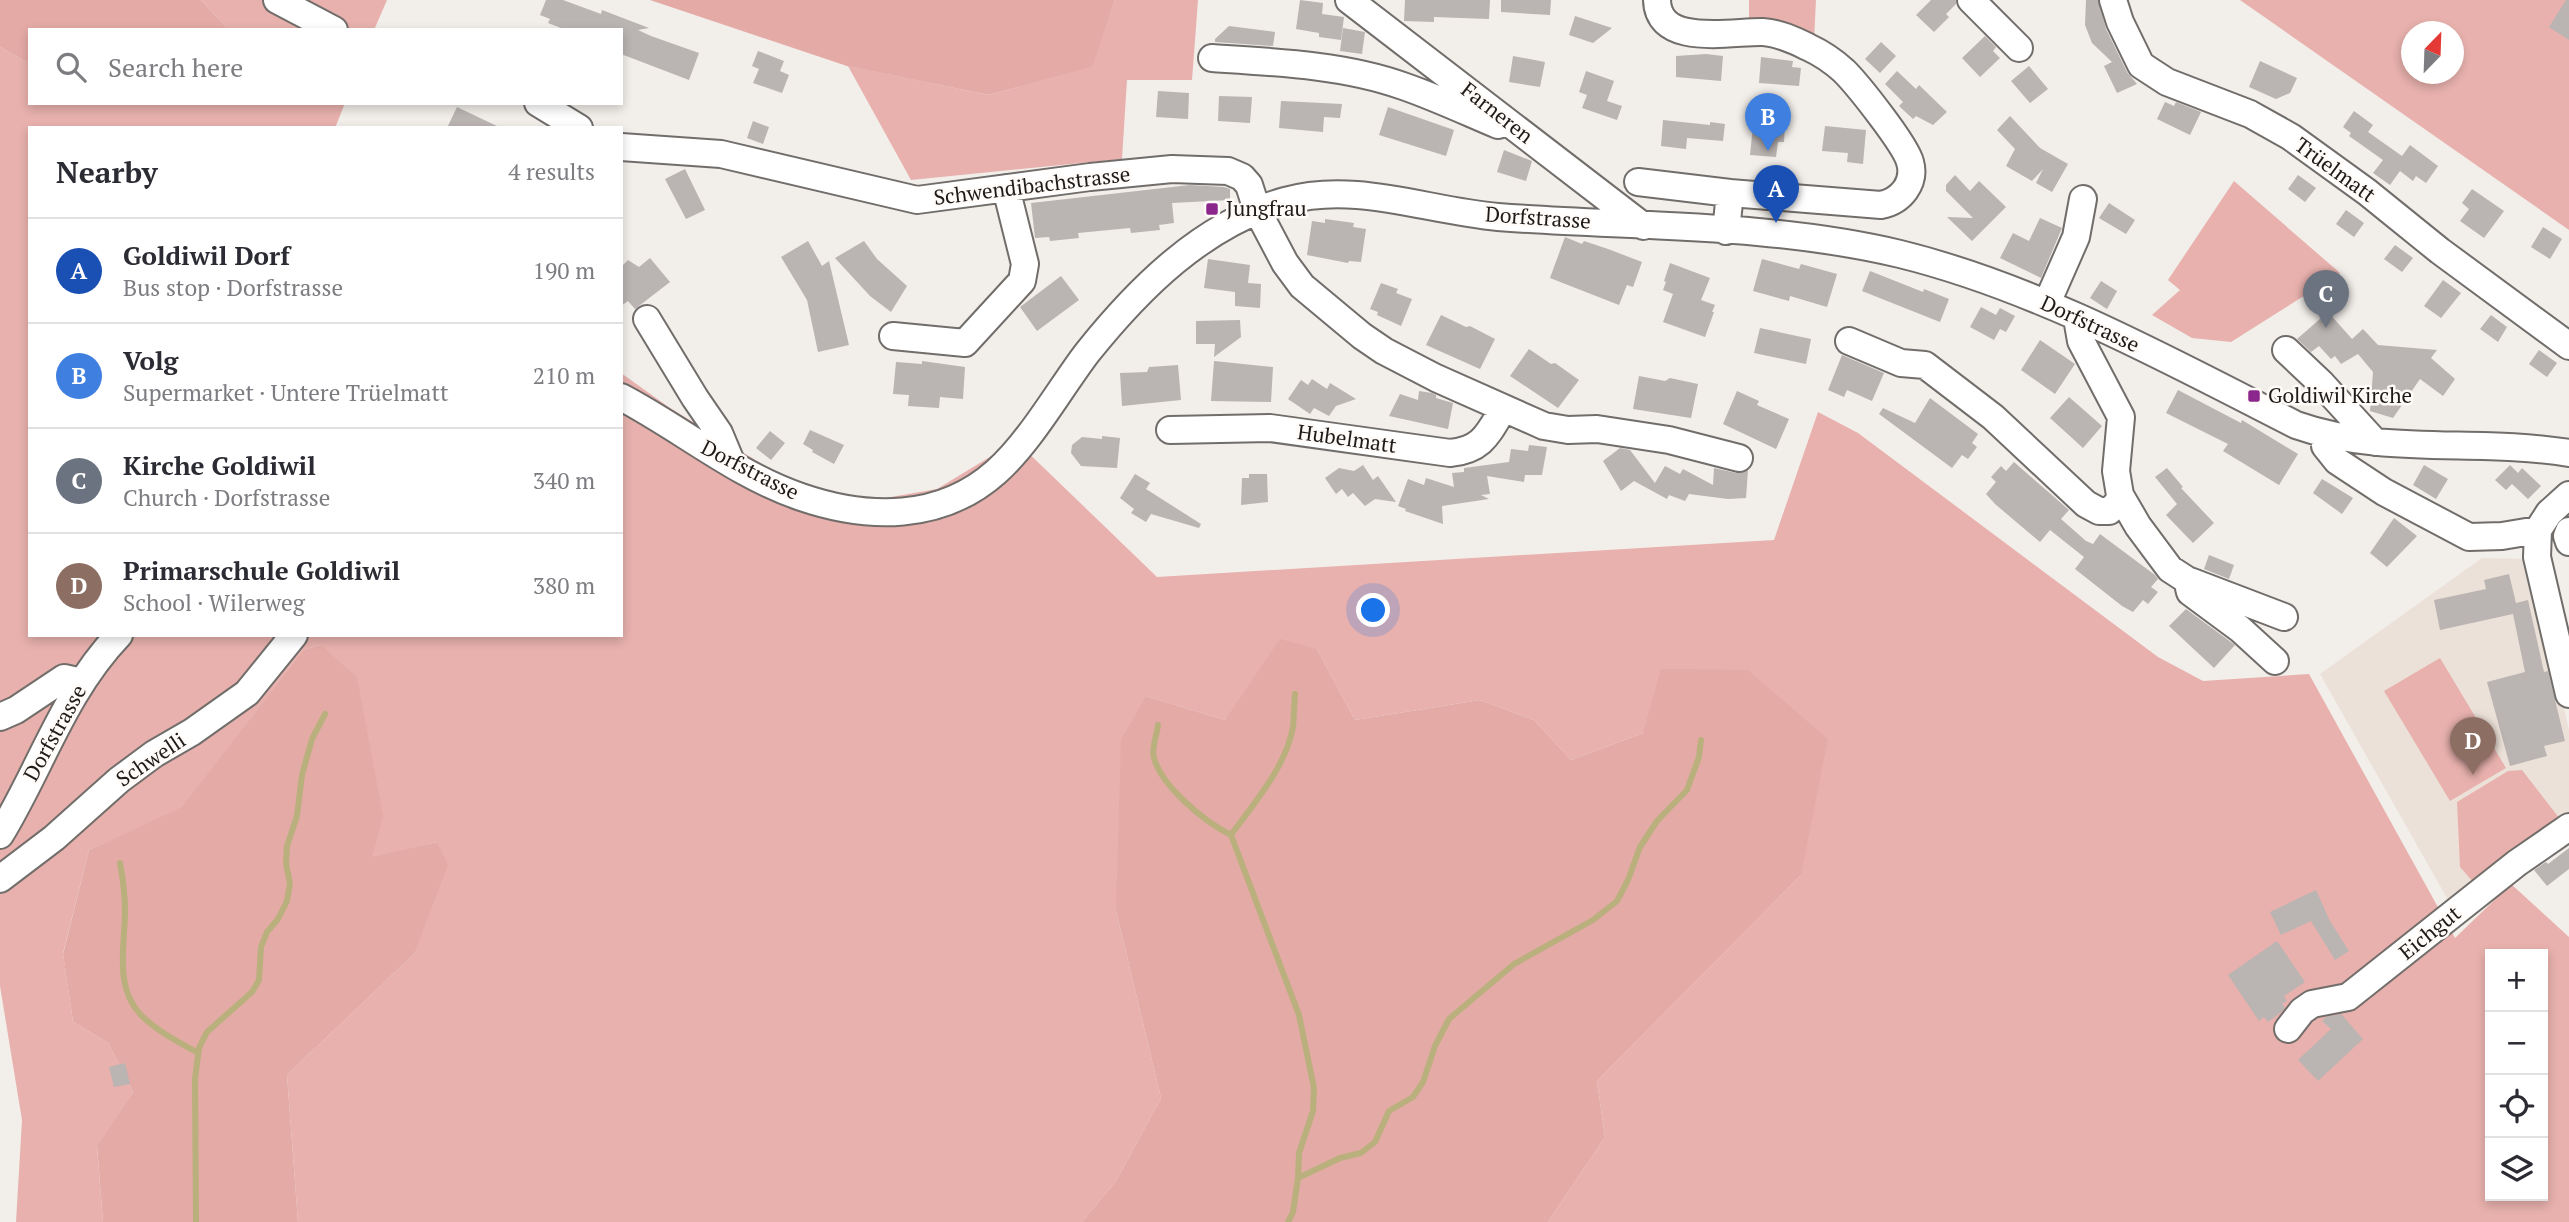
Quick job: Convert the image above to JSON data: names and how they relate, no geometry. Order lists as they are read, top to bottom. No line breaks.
{"streets":{"street":["Farneren","Trüelmatt","Schwendibachstrasse","Dorfstrasse","Hubelmatt","Schwelli","Eichgut"]},"crossings":[["Farneren","Dorfstrasse"],["Schwendibachstrasse","Dorfstrasse"]],"places":{"transit":["Jungfrau","Goldiwil Kirche"]},"north":"top right","page":{"search":"Search here","pins":["B","A","C","D"],"heading":["Nearby","4 results"],"list":[{"mark":"A","name":"Goldiwil Dorf","note":"Bus stop · Dorfstrasse","value":"190 m"},{"mark":"B","name":"Volg","note":"Supermarket · Untere Trüelmatt","value":"210 m"},{"mark":"C","name":"Kirche Goldiwil","note":"Church · Dorfstrasse","value":"340 m"},{"mark":"D","name":"Primarschule Goldiwil","note":"School · Wilerweg","value":"380 m"}],"map_buttons":["+","−"]}}
